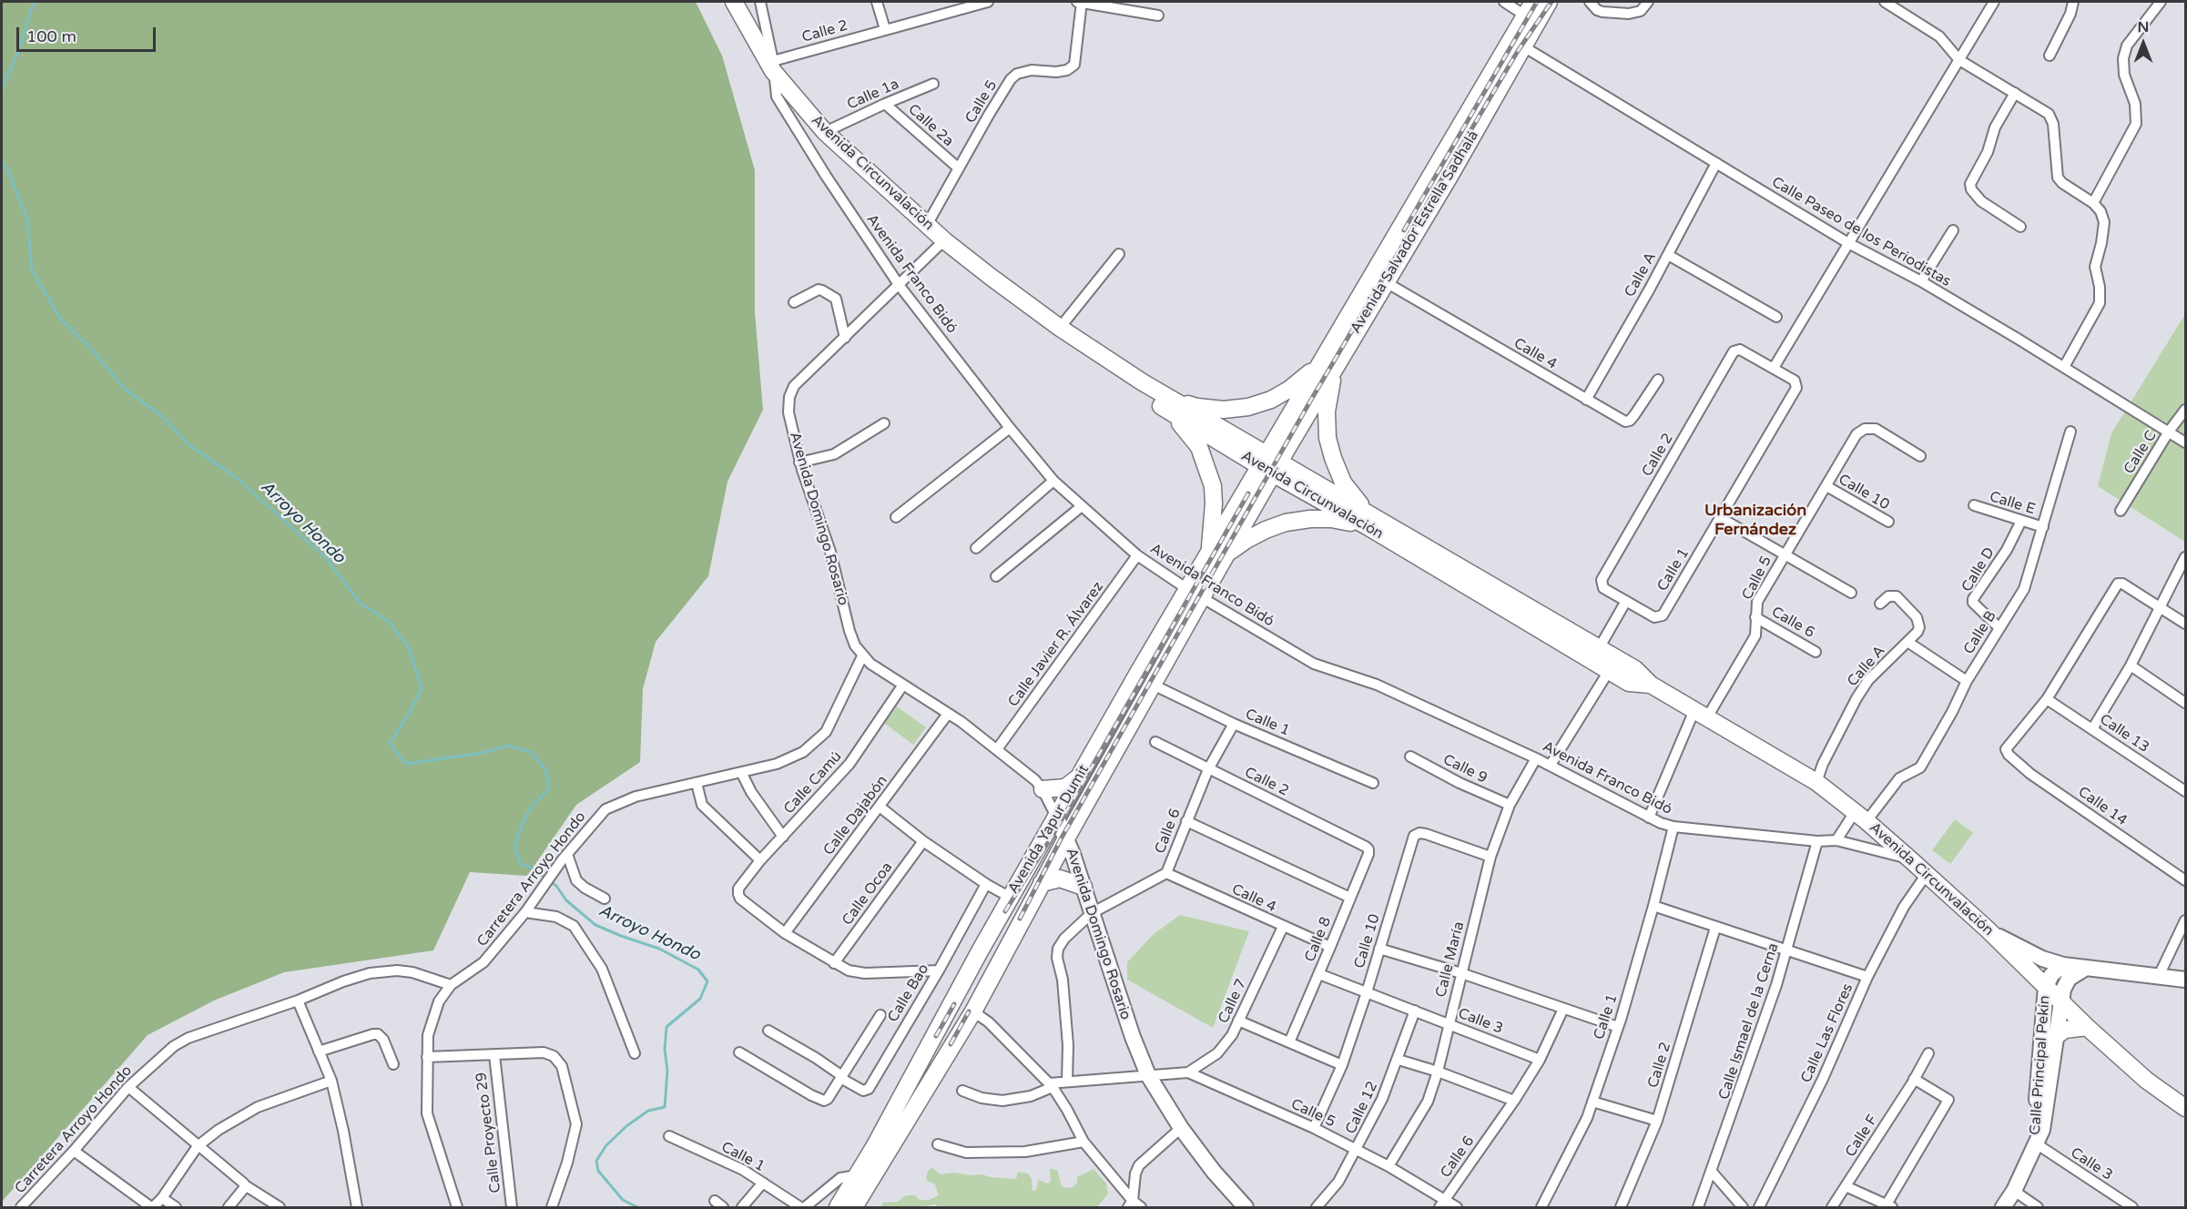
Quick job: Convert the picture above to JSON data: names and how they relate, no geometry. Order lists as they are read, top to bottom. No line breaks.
{"streets":{"main road":["Avenida Circunvalación","Avenida Salvador Estrella Sadhalá","Avenida Domingo Rosario","Avenida Yapur Dumit","Calle Principal Pekín"],"street":["Calle 2","Calle 1a","Calle 5","Calle 2a","Calle Paseo de los Periodistas","Avenida Franco Bidó","Calle A","Calle 4","Calle C","Calle 10","Calle E","Calle 1","Calle D","Calle 6","Calle B","Calle Javier R. Álvarez","Calle 13","Calle 9","Calle Camú","Calle 14","Calle Dajabón","Carretera Arroyo Hondo","Calle Ocoa","Calle 8","Calle María","Calle Bao","Calle 7","Calle 3","Calle Ismael de la Cerna","Calle Las Flores","Calle 12","Calle Proyecto 29","Calle F"]},"crossings":[["Calle 2","Avenida Circunvalación"],["Calle 2","Avenida Franco Bidó"],["Calle 2","Calle 1"],["Calle 2","Calle 6"],["Calle 2","Calle 8"],["Calle 1a","Calle 2a"],["Calle 1a","Avenida Circunvalación"],["Calle 5","Calle 2a"],["Calle 5","Avenida Circunvalación"],["Calle 5","Avenida Franco Bidó"],["Calle 5","Calle 10"],["Calle 5","Avenida Domingo Rosario"],["Calle 5","Calle 6"],["Calle 5","Calle María"],["Calle 5","Calle 7"],["Calle 5","Calle 12"],["Avenida Circunvalación","Avenida Salvador Estrella Sadhalá"],["Avenida Circunvalación","Avenida Franco Bidó"],["Avenida Circunvalación","Calle A"],["Avenida Circunvalación","Avenida Domingo Rosario"],["Avenida Circunvalación","Calle B"],["Avenida Circunvalación","Avenida Yapur Dumit"],["Avenida Circunvalación","Calle Las Flores"],["Avenida Circunvalación","Calle Principal Pekín"],["Avenida Salvador Estrella Sadhalá","Calle Paseo de los Periodistas"],["Avenida Salvador Estrella Sadhalá","Calle 4"],["Avenida Salvador Estrella Sadhalá","Avenida Yapur Dumit"],["Calle Paseo de los Periodistas","Calle A"],["Calle Paseo de los Periodistas","Calle C"],["Avenida Franco Bidó","Avenida Domingo Rosario"],["Avenida Franco Bidó","Calle 1"],["Avenida Franco Bidó","Calle B"],["Avenida Franco Bidó","Calle Javier R. Álvarez"],["Avenida Franco Bidó","Avenida Yapur Dumit"],["Avenida Franco Bidó","Calle María"],["Avenida Franco Bidó","Calle Ismael de la Cerna"],["Calle A","Calle 4"],["Calle 4","Calle 6"],["Calle 4","Calle 8"],["Calle 4","Calle 7"],["Calle 10","Calle María"],["Calle 10","Calle 3"],["Calle E","Calle D"],["Calle E","Calle B"],["Avenida Domingo Rosario","Calle 6"],["Avenida Domingo Rosario","Calle Javier R. Álvarez"],["Avenida Domingo Rosario","Calle Camú"],["Avenida Domingo Rosario","Calle Dajabón"],["Avenida Domingo Rosario","Avenida Yapur Dumit"],["Avenida Domingo Rosario","Carretera Arroyo Hondo"],["Calle 1","Calle 6"],["Calle 1","Avenida Yapur Dumit"],["Calle D","Calle B"],["Calle 6","Calle 3"],["Calle 13","Calle 14"],["Calle 9","Calle María"],["Calle Camú","Calle Dajabón"],["Calle 8","Calle 3"],["Calle María","Calle 3"],["Calle 3","Calle Principal Pekín"],["Calle 3","Calle 12"]],"districts":["Urbanización Fernández"],"water":["Arroyo Hondo"],"scale_bar":"100 m","north":"top"}
